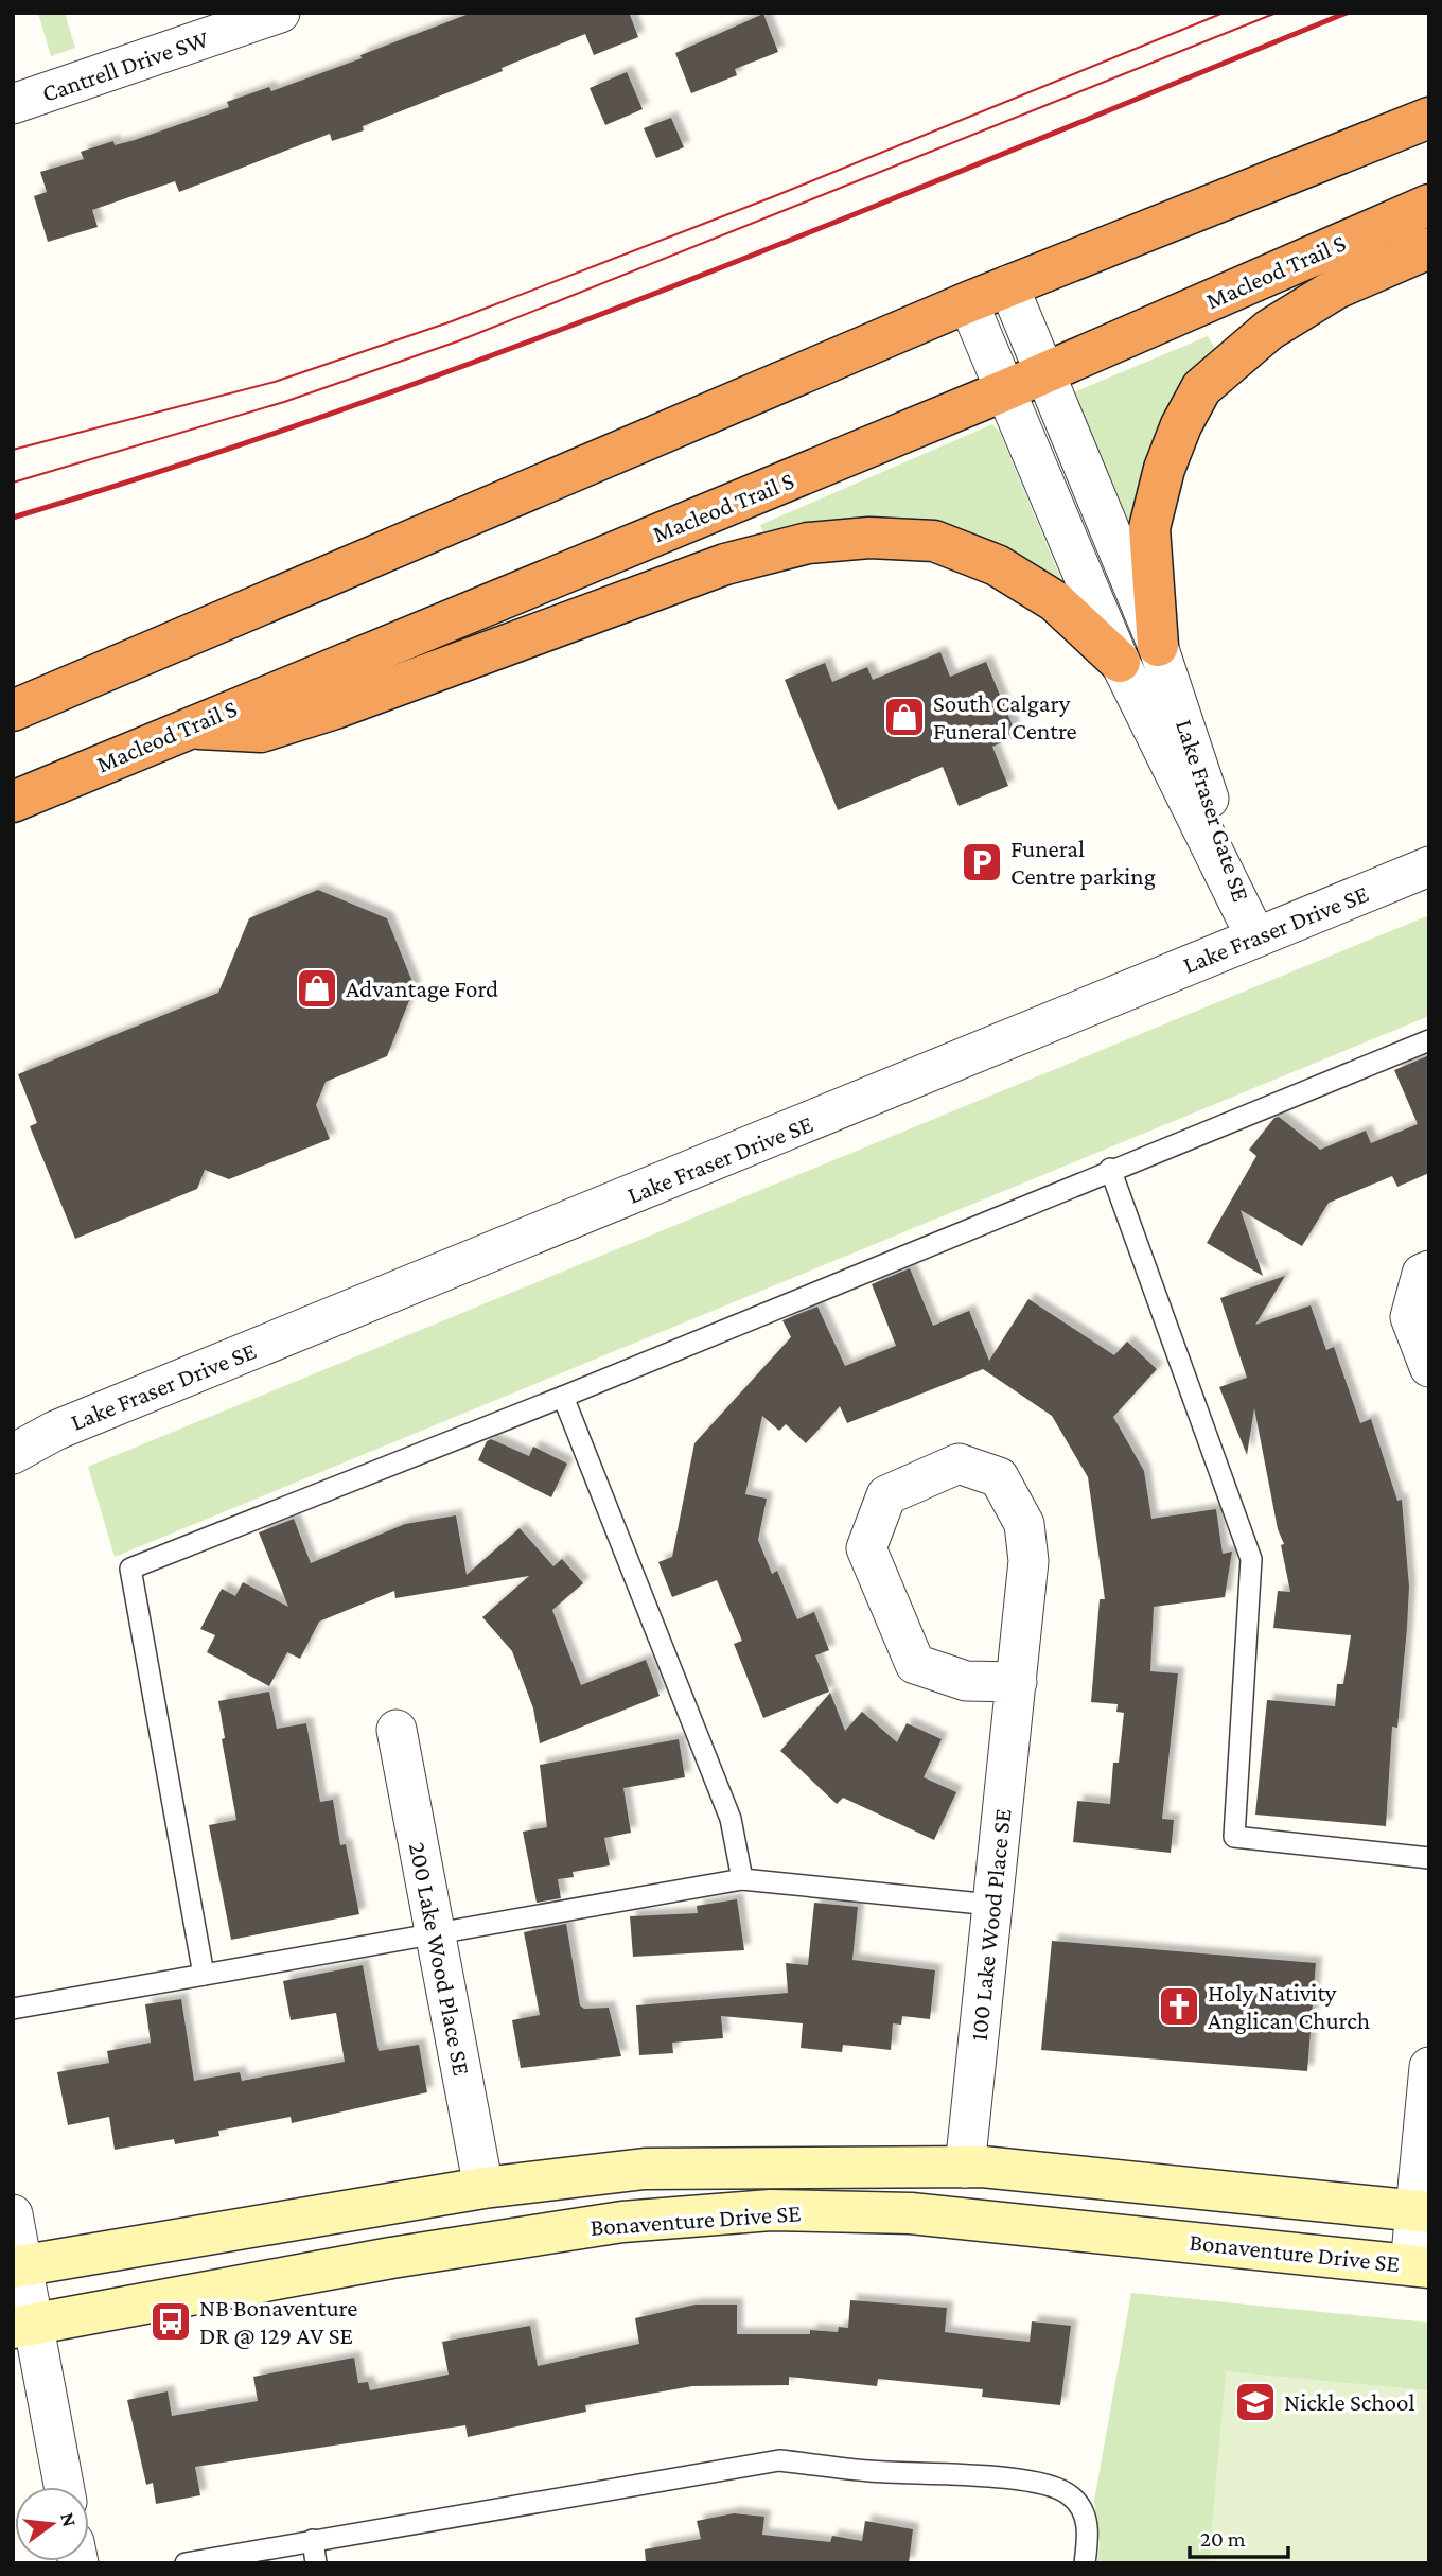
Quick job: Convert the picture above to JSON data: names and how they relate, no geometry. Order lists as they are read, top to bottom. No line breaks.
{"streets":{"highway":["Macleod Trail S"],"street":["Cantrell Drive SW","Lake Fraser Gate SE","Lake Fraser Drive SE","100 Lake Wood Place SE","200 Lake Wood Place SE","Bonaventure Drive SE"]},"crossings":[["Macleod Trail S","Lake Fraser Gate SE"],["Lake Fraser Gate SE","Lake Fraser Drive SE"],["100 Lake Wood Place SE","Bonaventure Drive SE"],["200 Lake Wood Place SE","Bonaventure Drive SE"]],"places":{"shop":["South Calgary Funeral Centre","Advantage Ford"],"parking":["Funeral Centre parking"],"church":["Holy Nativity Anglican Church"],"bus stop":["NB Bonaventure DR @ 129 AV SE"],"school or university":["Nickle School"]},"scale_bar":"20 m","north":"right"}
